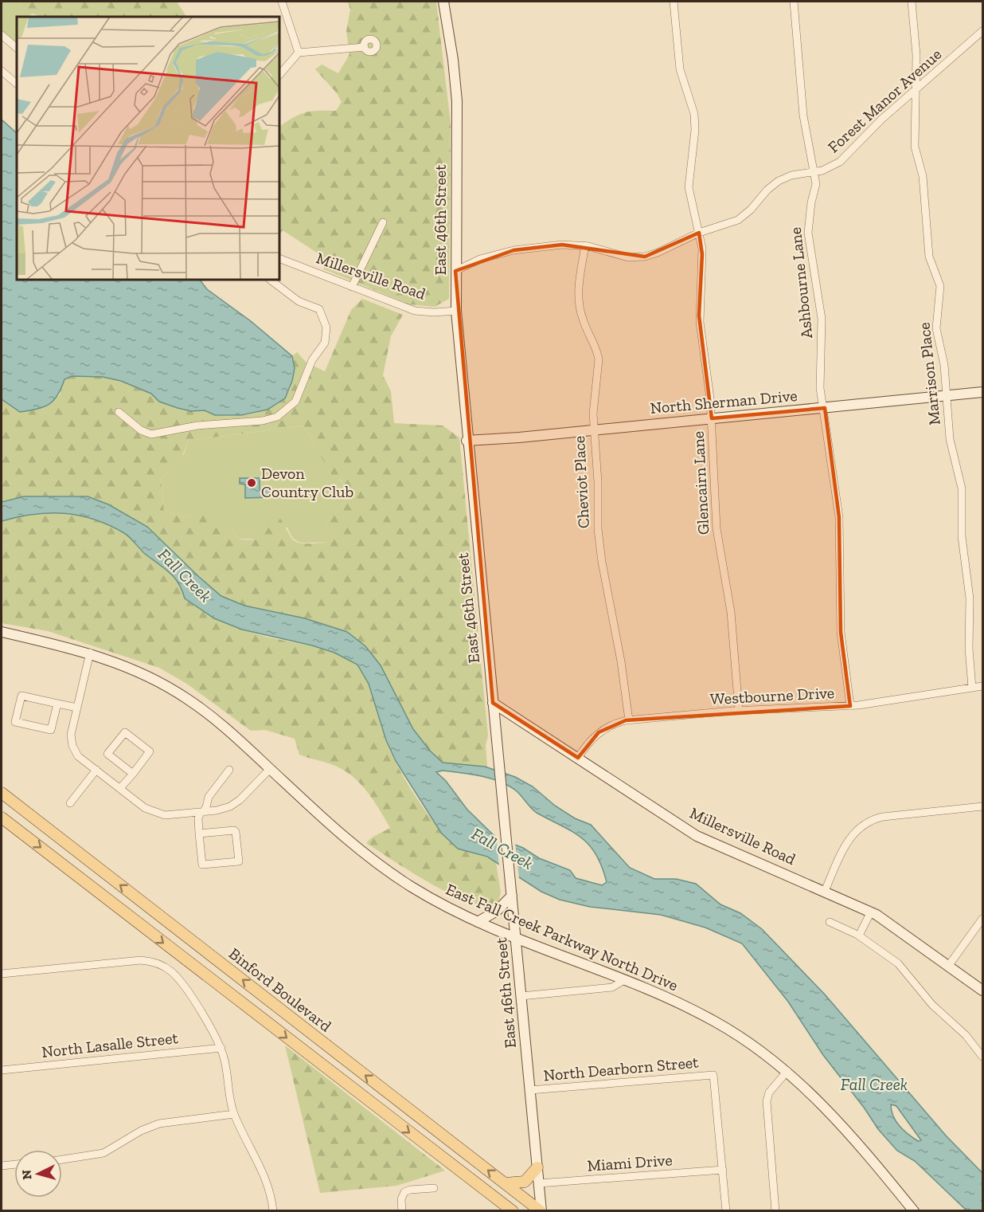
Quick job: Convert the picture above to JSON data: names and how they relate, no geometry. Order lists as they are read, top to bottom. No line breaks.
{"streets":{"main road":["East 46th Street","Millersville Road","North Sherman Drive","East Fall Creek Parkway North Drive","Binford Boulevard"],"street":["Forest Manor Avenue","Ashbourne Lane","Marrison Place","Cheviot Place","Glencairn Lane","Westbourne Drive","North Lasalle Street","North Dearborn Street","Miami Drive"]},"crossings":[["Forest Manor Avenue","East 46th Street"],["Forest Manor Avenue","Ashbourne Lane"],["Forest Manor Avenue","Marrison Place"],["Forest Manor Avenue","Cheviot Place"],["Forest Manor Avenue","Glencairn Lane"],["East 46th Street","Millersville Road"],["East 46th Street","North Sherman Drive"],["East 46th Street","East Fall Creek Parkway North Drive"],["East 46th Street","Binford Boulevard"],["East 46th Street","North Dearborn Street"],["East 46th Street","Miami Drive"],["Millersville Road","Westbourne Drive"],["Ashbourne Lane","North Sherman Drive"],["Ashbourne Lane","Westbourne Drive"],["Marrison Place","North Sherman Drive"],["Marrison Place","Westbourne Drive"],["North Sherman Drive","Cheviot Place"],["North Sherman Drive","Glencairn Lane"],["Cheviot Place","Westbourne Drive"],["Glencairn Lane","Westbourne Drive"],["North Dearborn Street","Miami Drive"]],"water":["Fall Creek"],"places":["Devon Country Club"],"north":"left"}
